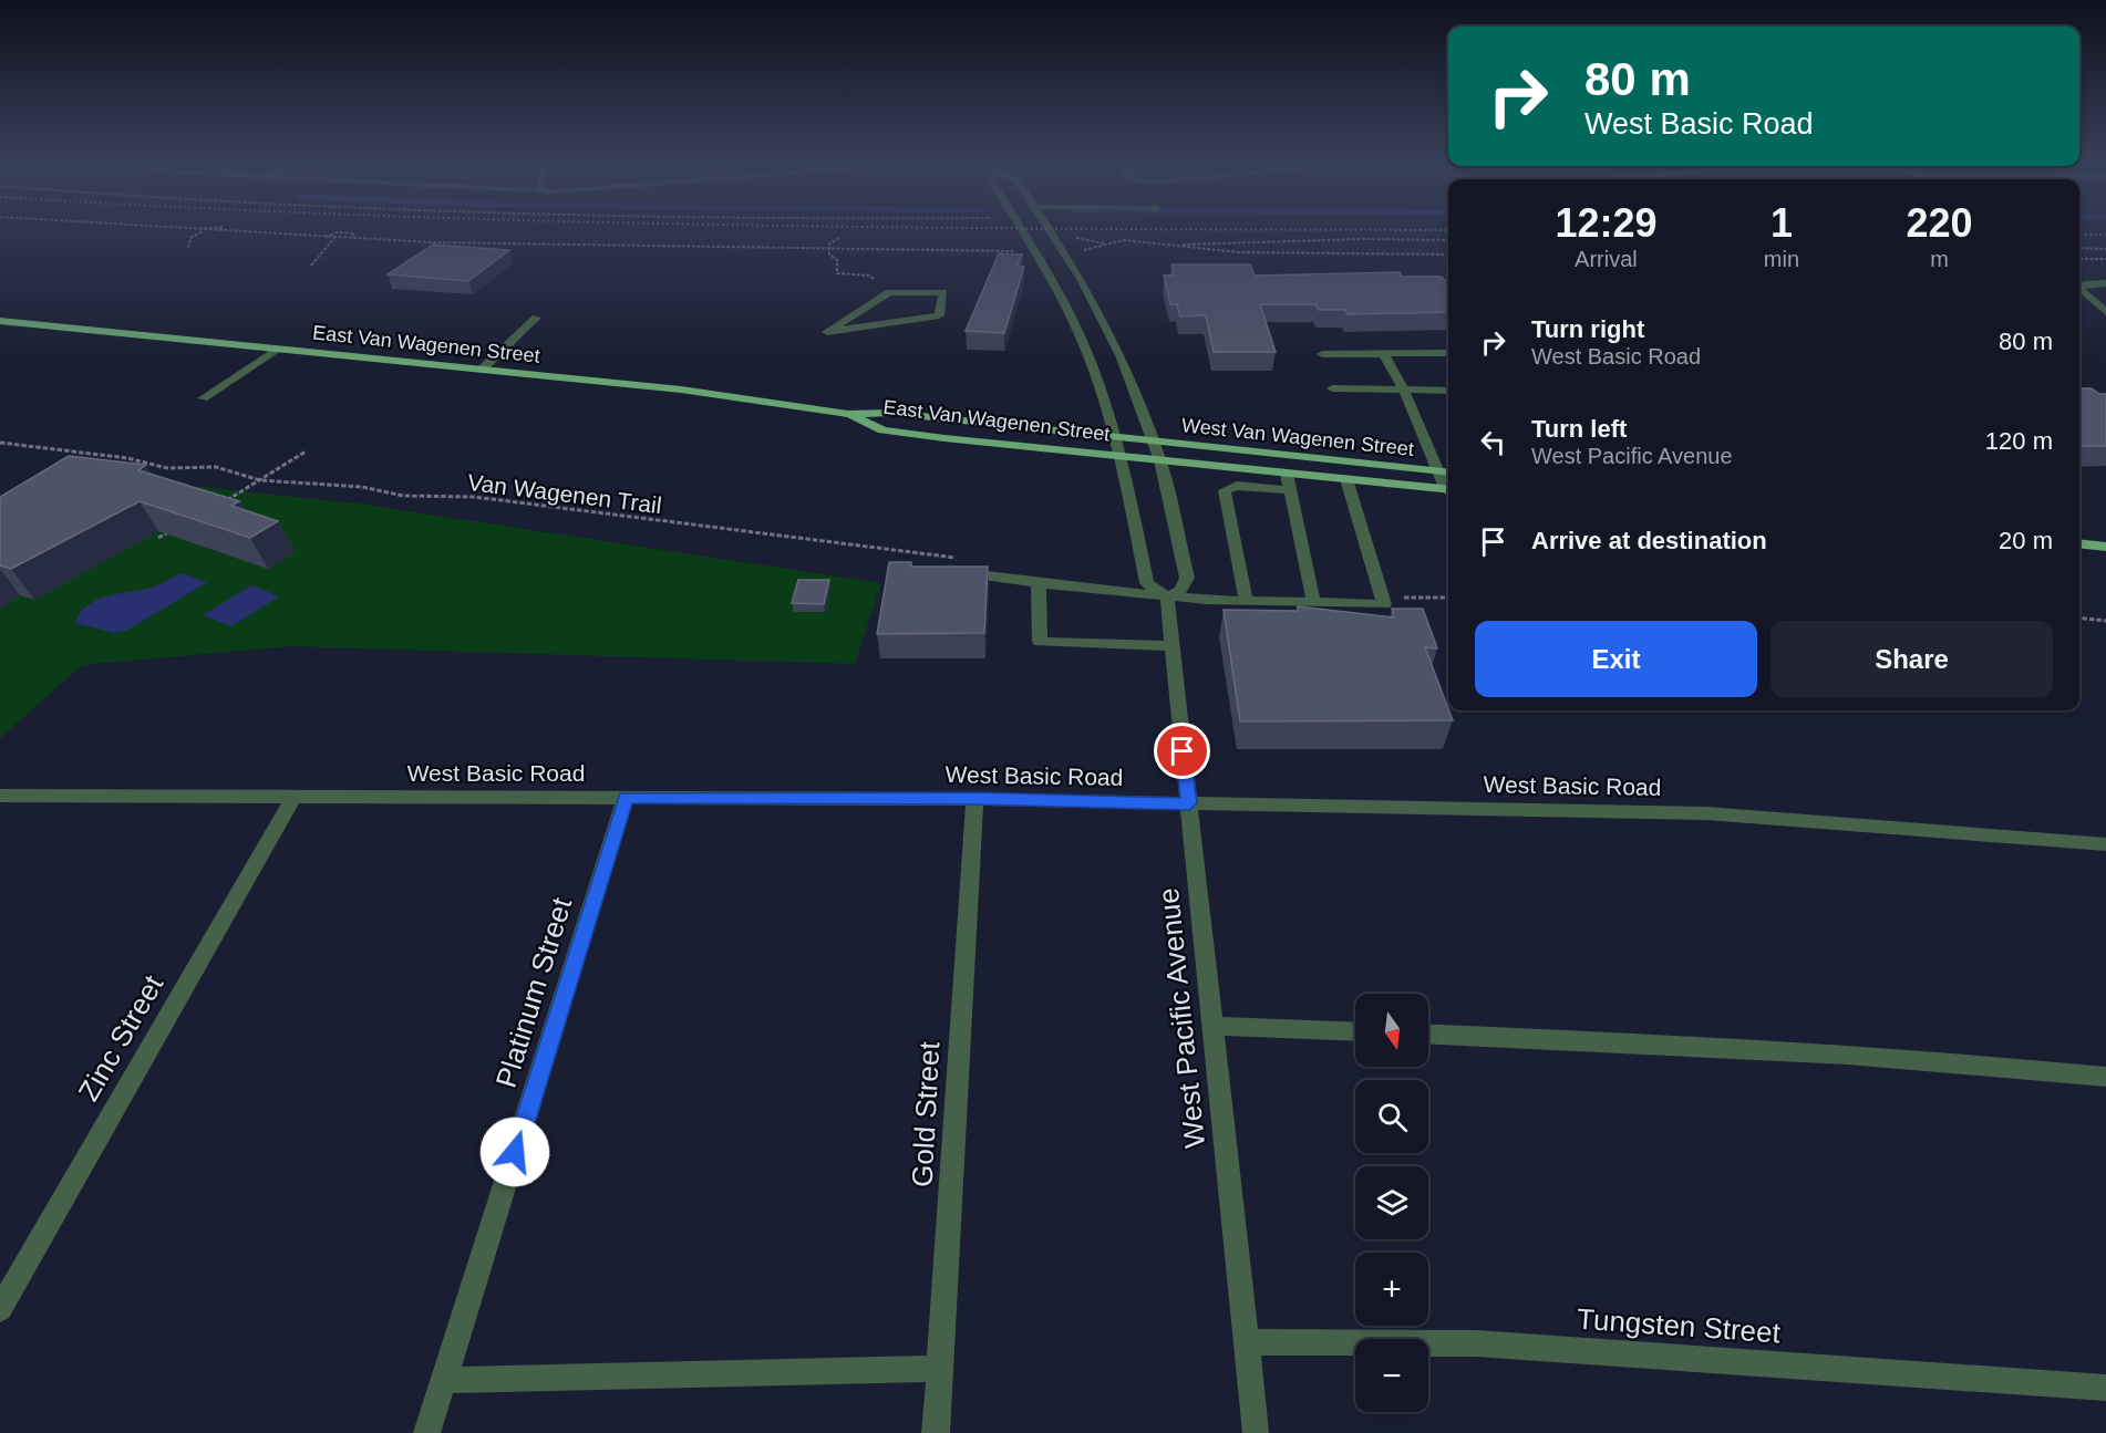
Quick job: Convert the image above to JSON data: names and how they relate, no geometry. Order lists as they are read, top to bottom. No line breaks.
{"streets":{"main road":["East Van Wagenen Street","West Van Wagenen Street"],"street":["West Basic Road","Platinum Street","West Pacific Avenue","Zinc Street","Gold Street","Tungsten Street"],"path":["Van Wagenen Trail"]},"crossings":[["East Van Wagenen Street","West Van Wagenen Street"],["West Basic Road","Platinum Street"],["West Basic Road","West Pacific Avenue"],["West Basic Road","Zinc Street"],["West Basic Road","Gold Street"],["West Pacific Avenue","Tungsten Street"]],"north":"bottom","page":{"turn":["80 m","West Basic Road"],"eta":["12:29","Arrival","1","min","220","m"],"list":[{"name":"Turn right","note":"West Basic Road","value":"80 m"},{"name":"Turn left","note":"West Pacific Avenue","value":"120 m"},{"name":"Arrive at destination","value":"20 m"}],"buttons":["Exit","Share"],"map_buttons":["+","−"]}}
